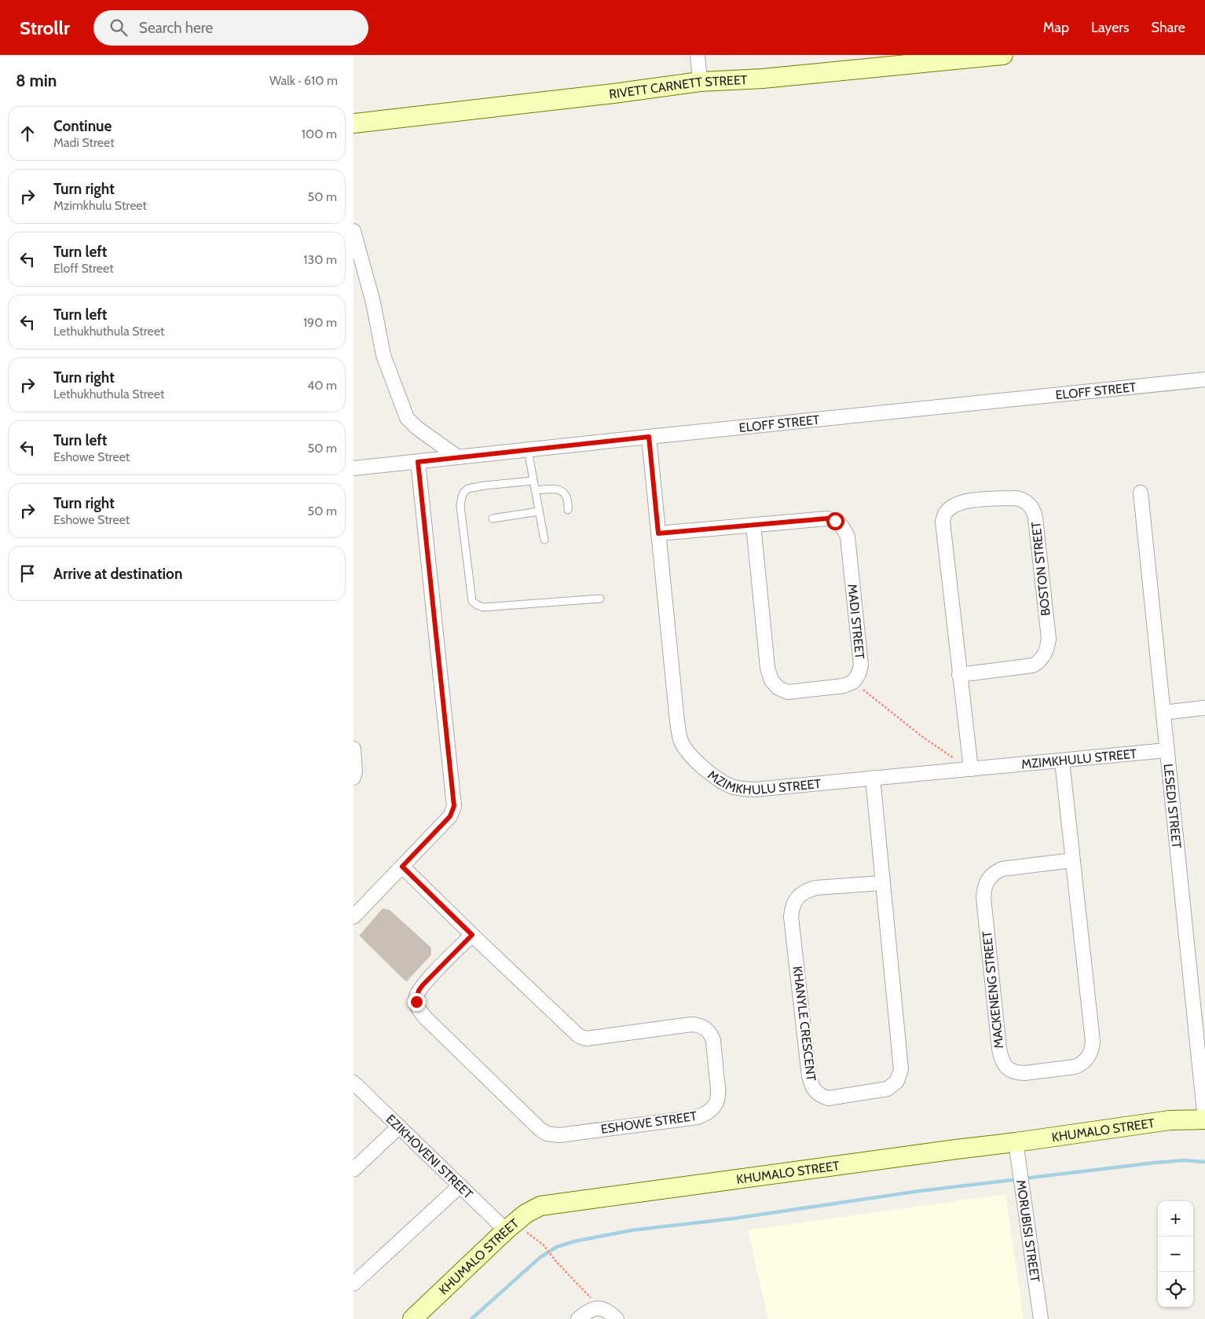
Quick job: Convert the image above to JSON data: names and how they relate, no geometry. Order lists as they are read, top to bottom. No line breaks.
{"streets":{"street":["RIVETT CARNETT STREET","ELOFF STREET","BOSTON STREET","MADI STREET","MZIMKHULU STREET","LESEDI STREET","MACKENENG STREET","KHANYLE CRESCENT","ESHOWE STREET","KHUMALO STREET","EZIKHOVENI STREET","MORUBISI STREET"]},"crossings":[["ELOFF STREET","MZIMKHULU STREET"],["BOSTON STREET","MZIMKHULU STREET"],["MADI STREET","MZIMKHULU STREET"],["MZIMKHULU STREET","LESEDI STREET"],["MZIMKHULU STREET","MACKENENG STREET"],["MZIMKHULU STREET","KHANYLE CRESCENT"],["LESEDI STREET","KHUMALO STREET"],["KHUMALO STREET","EZIKHOVENI STREET"],["KHUMALO STREET","MORUBISI STREET"]],"page":{"header":"Strollr","search":"Search here","nav":["Map","Layers","Share"],"heading":["8 min","Walk · 610 m"],"list":[["Continue","Madi Street","100 m"],["Turn right","Mzimkhulu Street","50 m"],["Turn left","Eloff Street","130 m"],["Turn left","Lethukhuthula Street","190 m"],["Turn right","Lethukhuthula Street","40 m"],["Turn left","Eshowe Street","50 m"],["Turn right","Eshowe Street","50 m"],"Arrive at destination"],"map_buttons":["+","−"]}}
